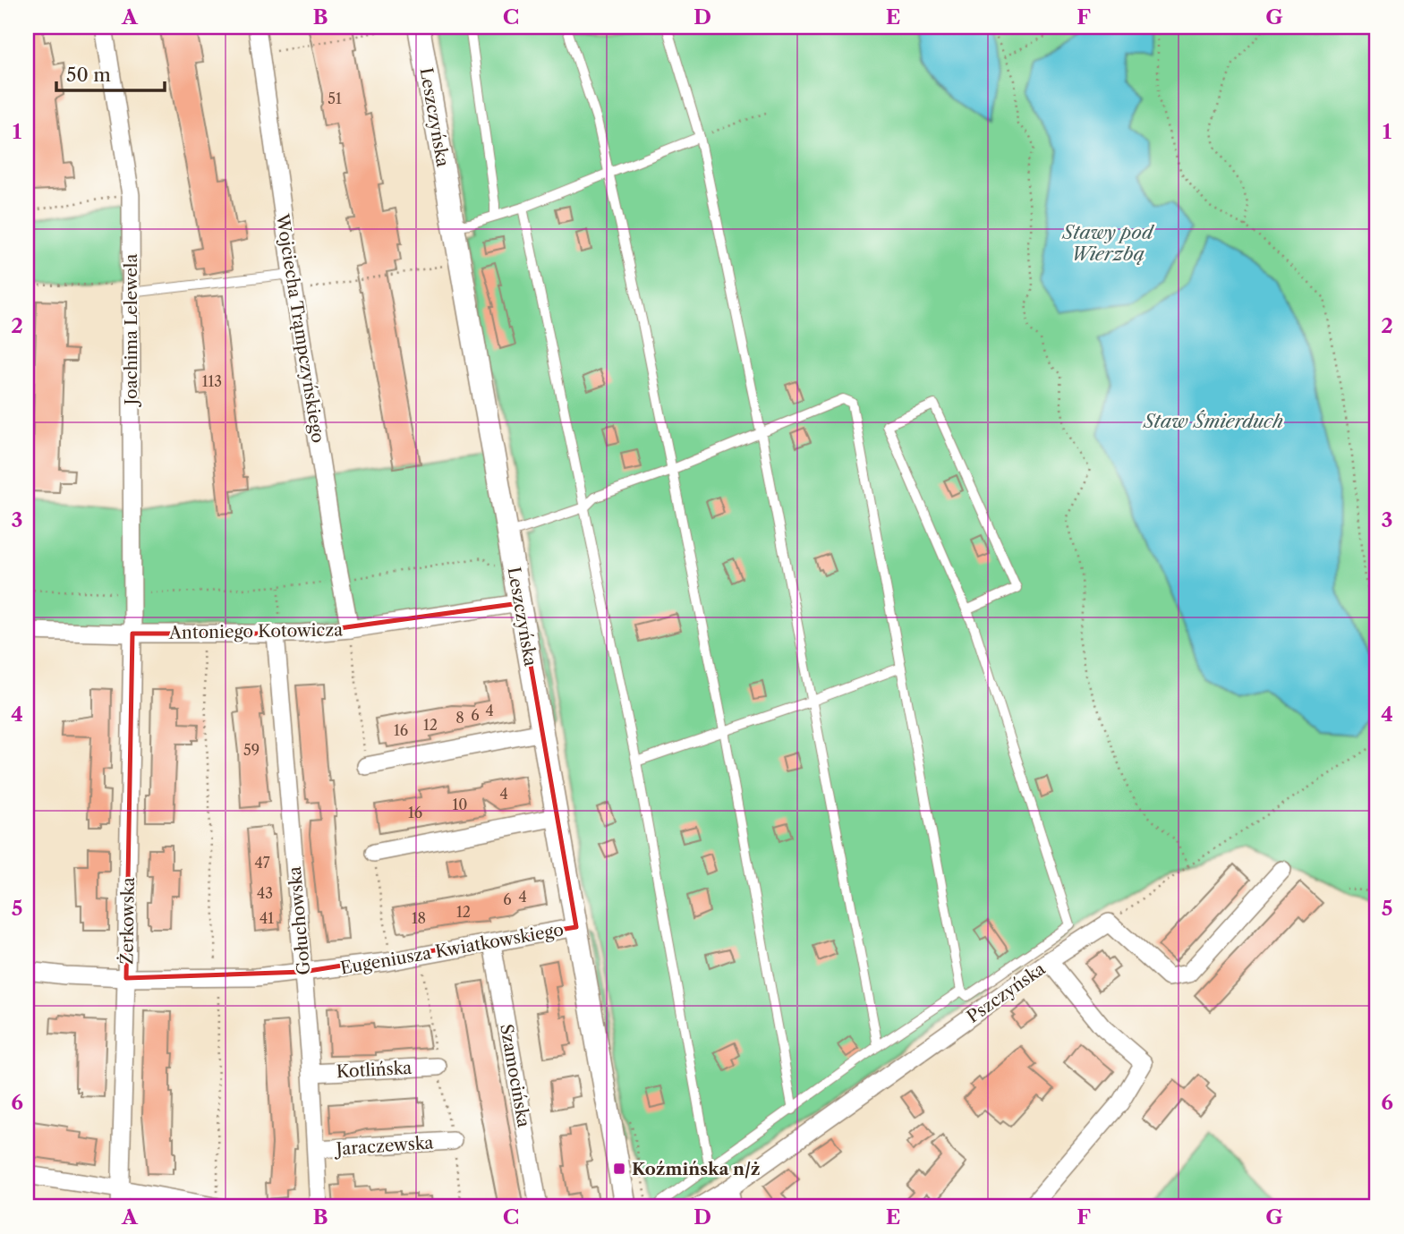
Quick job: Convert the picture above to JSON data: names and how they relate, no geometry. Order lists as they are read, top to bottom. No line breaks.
{"streets":{"street":["Leszczyńska","Wojciecha Trąmpczyńskiego","Joachima Lelewela","Antoniego Kotowicza","Żerkowska","Gołuchowska","Eugeniusza Kwiatkowskiego","Pszczyńska","Kotlińska","Szamocińska","Jaraczewska"]},"crossings":[["Leszczyńska","Antoniego Kotowicza"],["Leszczyńska","Eugeniusza Kwiatkowskiego"],["Wojciecha Trąmpczyńskiego","Antoniego Kotowicza"],["Joachima Lelewela","Antoniego Kotowicza"],["Joachima Lelewela","Żerkowska"],["Antoniego Kotowicza","Żerkowska"],["Antoniego Kotowicza","Gołuchowska"],["Żerkowska","Eugeniusza Kwiatkowskiego"],["Gołuchowska","Eugeniusza Kwiatkowskiego"],["Gołuchowska","Kotlińska"],["Gołuchowska","Jaraczewska"],["Eugeniusza Kwiatkowskiego","Szamocińska"]],"water":["Stawy pod Wierzbą","Staw Śmierduch"],"places":{"transit":["Koźmińska n/ż"]},"house_numbers":["51","113","4","6","8","12","16","59","4","10","16","47","43","4","6","12","41","18"],"scale_bar":"50 m","grid":{"columns":["A","B","C","D","E","F","G"],"rows":["1","2","3","4","5","6"]}}
